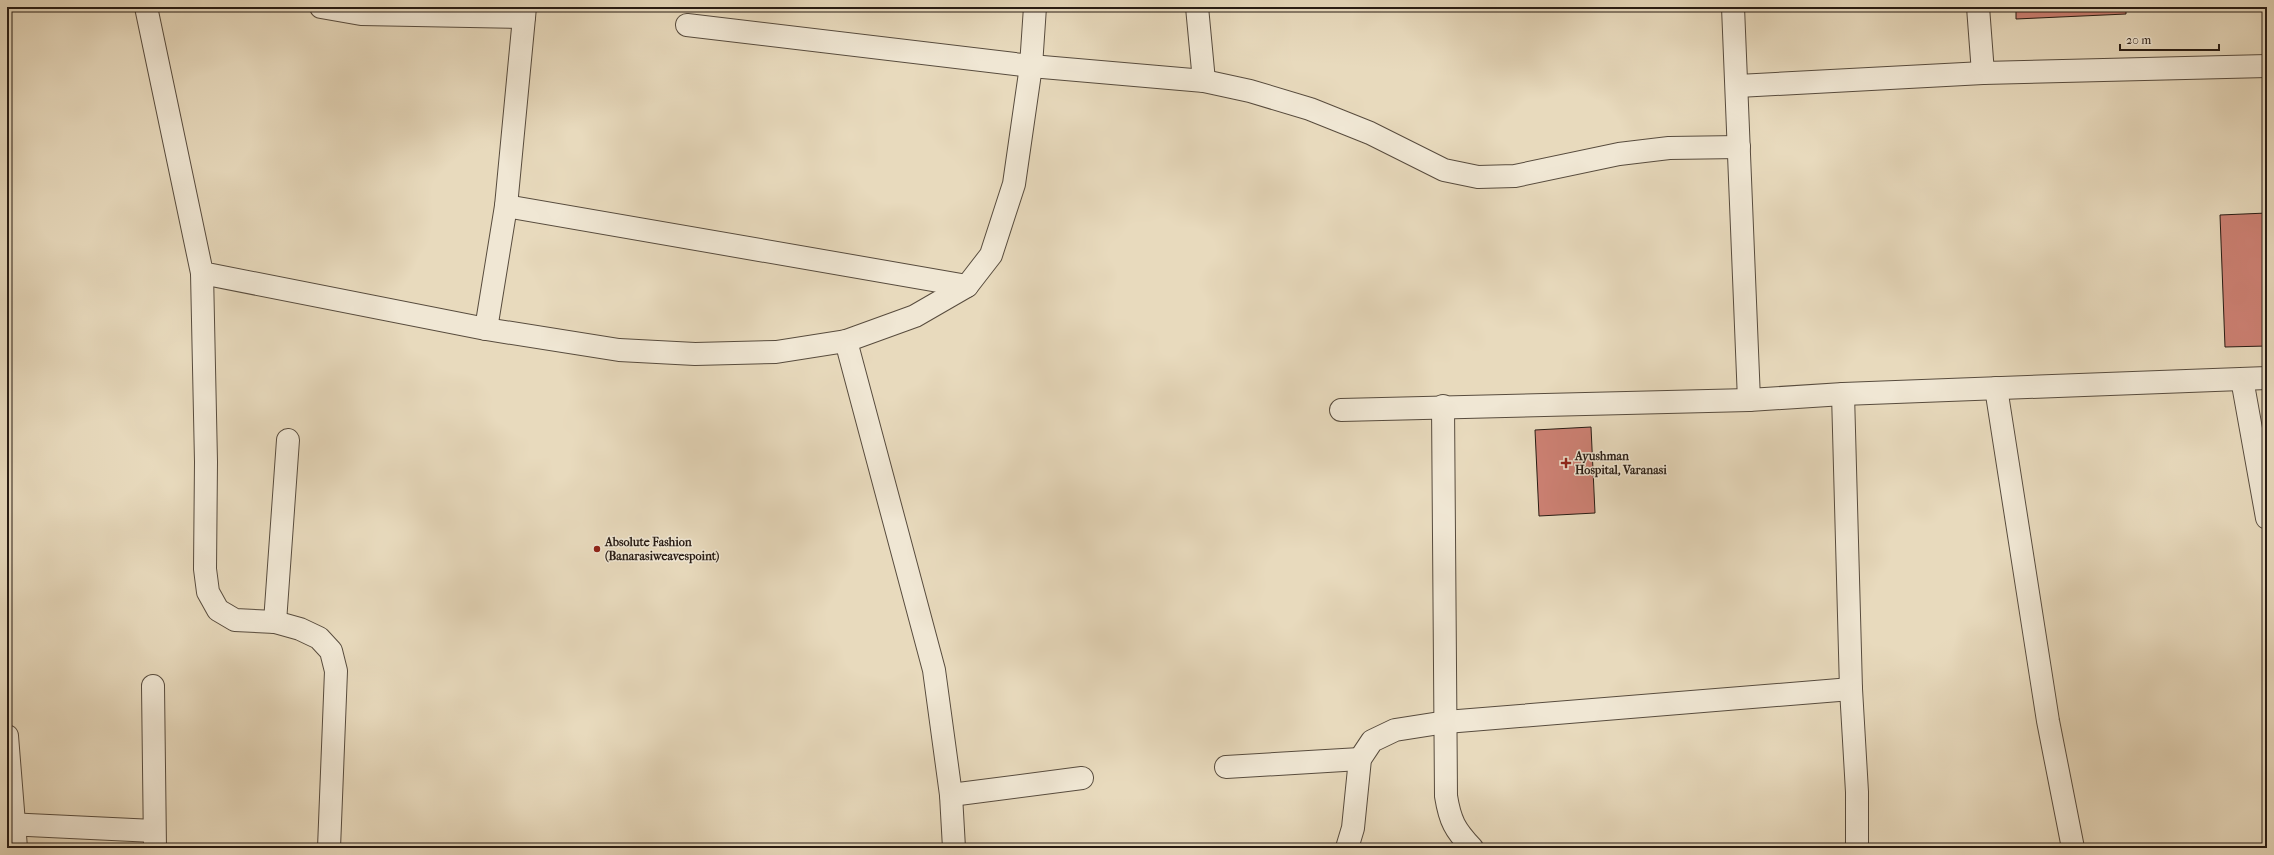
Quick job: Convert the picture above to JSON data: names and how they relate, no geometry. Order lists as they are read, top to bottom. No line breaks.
{"places":{"health":["Ayushman Hospital, Varanasi"],"other":["Absolute Fashion (Banarasiweavespoint)"]},"scale_bar":"20 m"}
